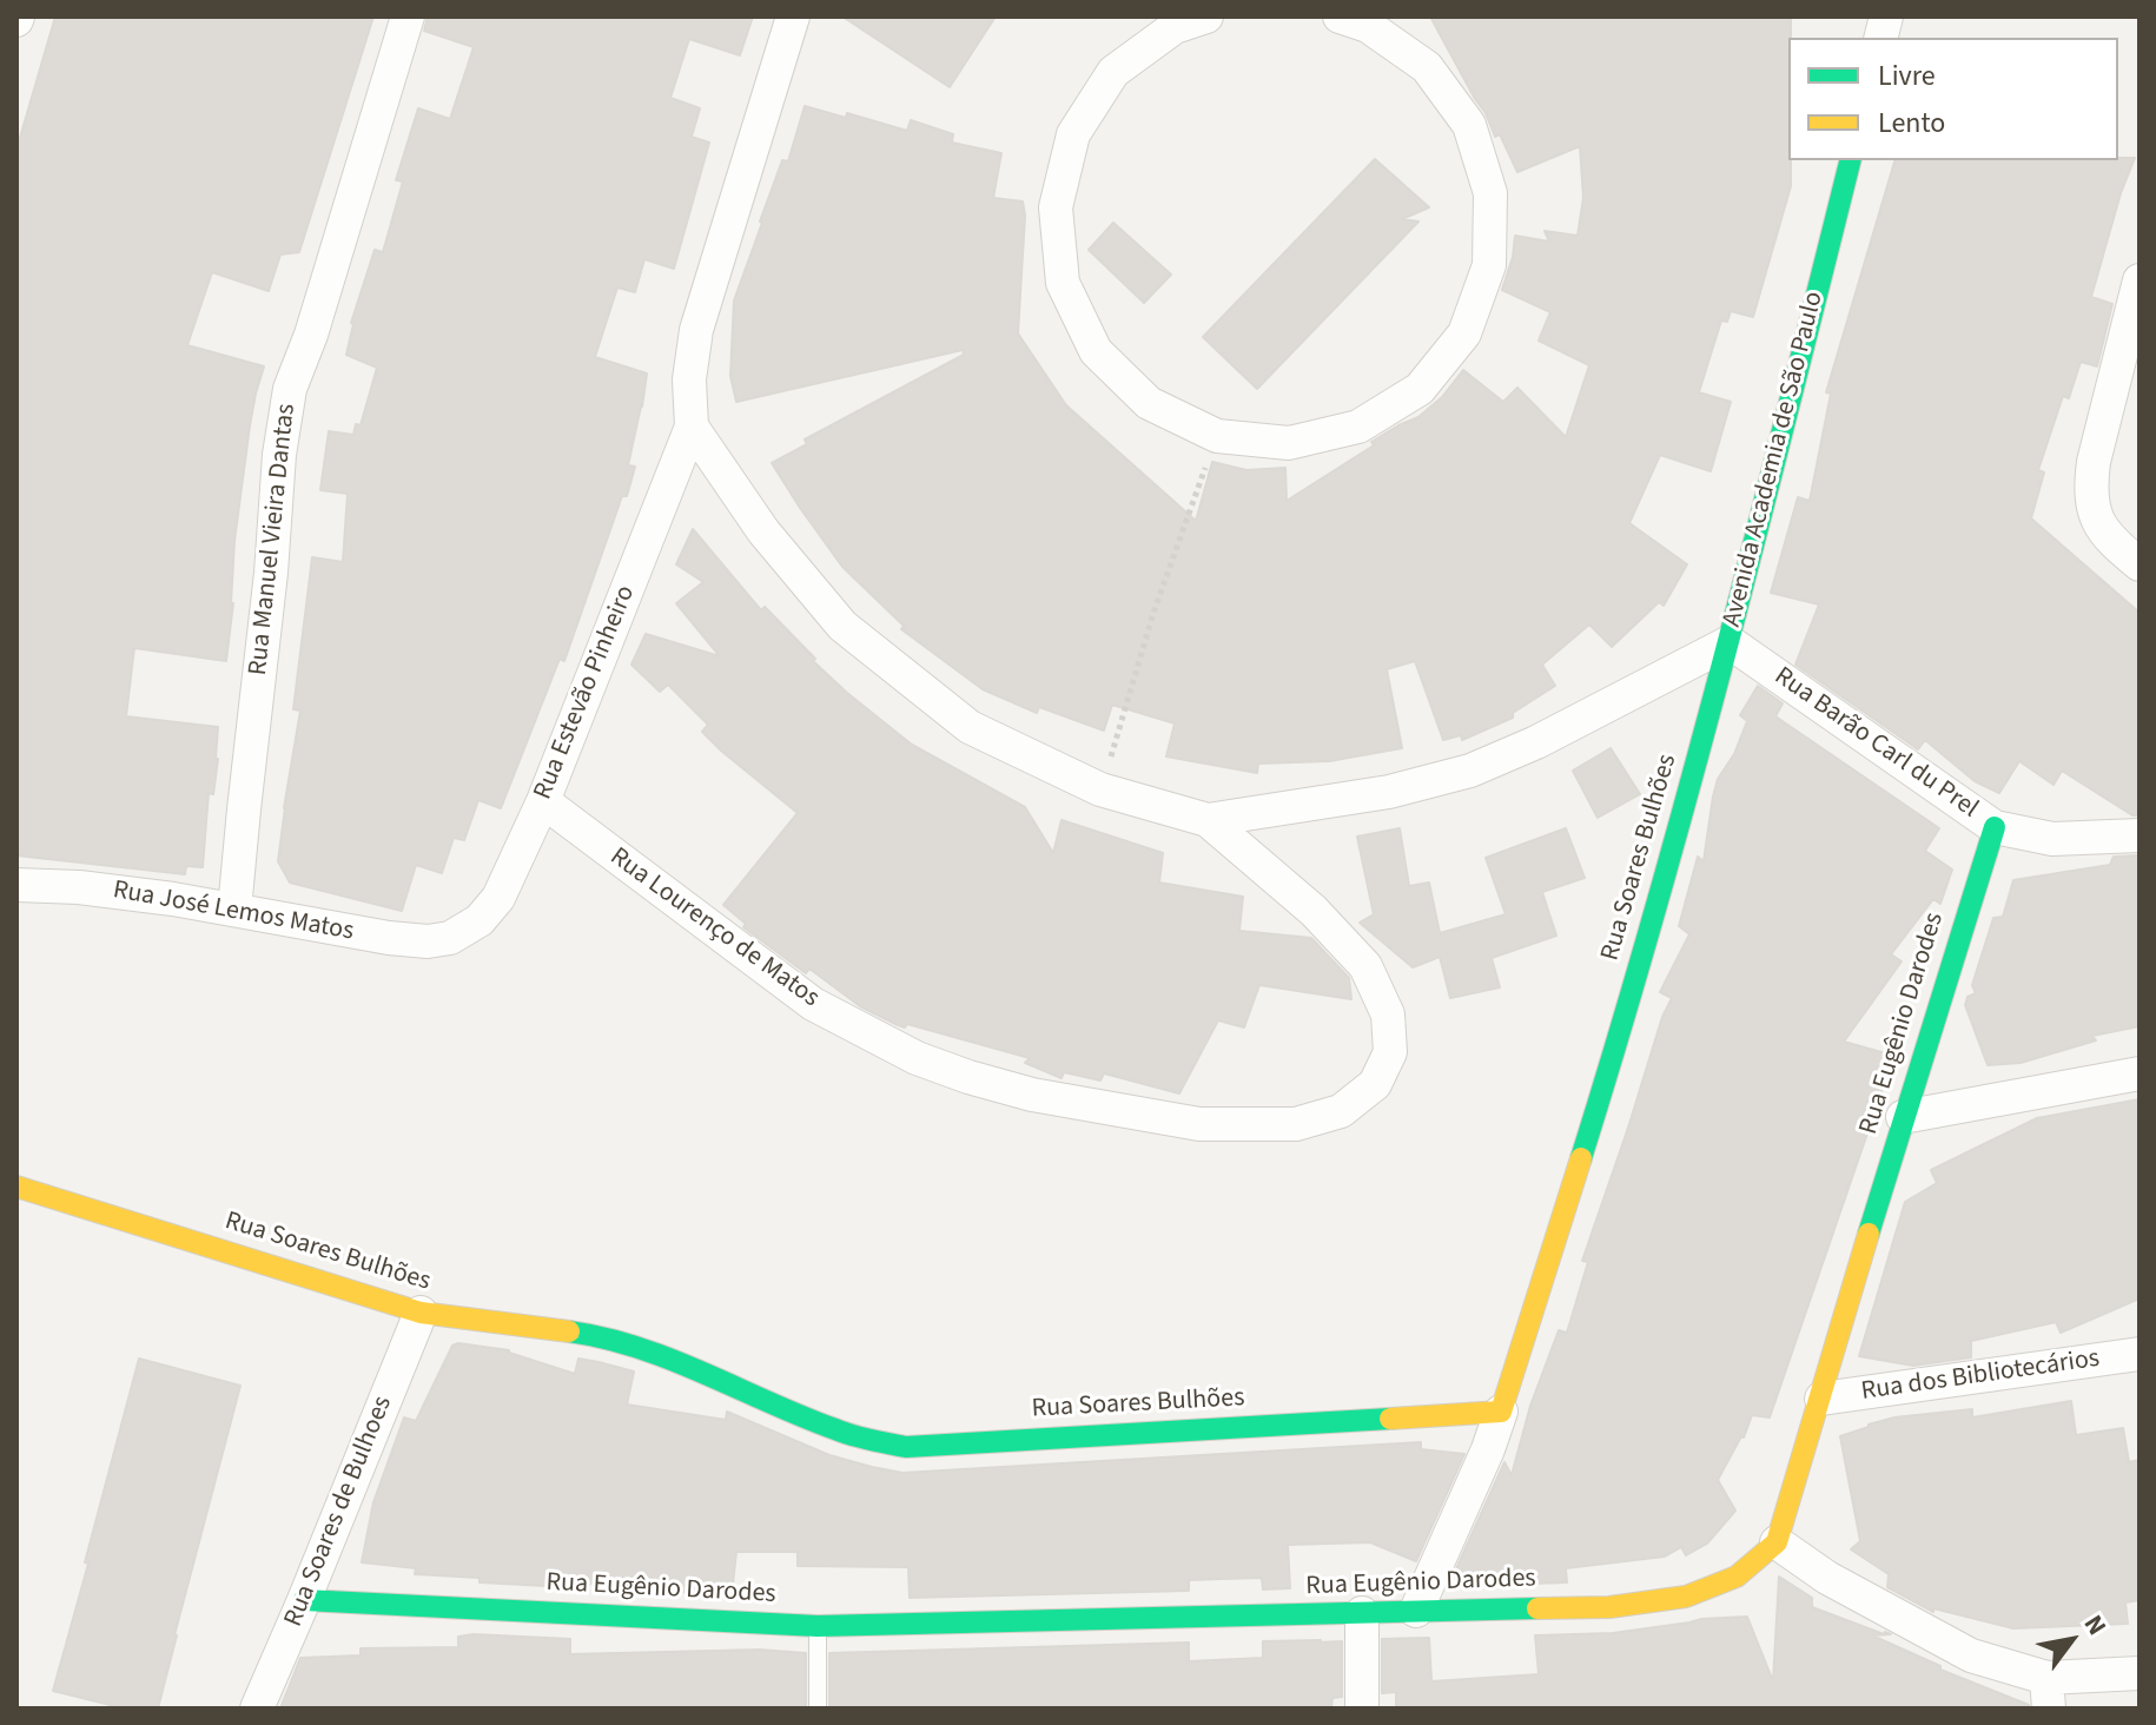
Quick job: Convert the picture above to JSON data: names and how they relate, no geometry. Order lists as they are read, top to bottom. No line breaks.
{"streets":{"street":["Avenida Academia de São Paulo","Rua Manuel Vieira Dantas","Rua Estevão Pinheiro","Rua Barão Carl du Prel","Rua Soares Bulhões","Rua José Lemos Matos","Rua Lourenço de Matos","Rua Eugênio Darodes","Rua dos Bibliotecários","Rua Soares de Bulhoes"]},"crossings":[["Avenida Academia de São Paulo","Rua Estevão Pinheiro"],["Avenida Academia de São Paulo","Rua Barão Carl du Prel"],["Avenida Academia de São Paulo","Rua Soares Bulhões"],["Avenida Academia de São Paulo","Rua Lourenço de Matos"],["Rua Manuel Vieira Dantas","Rua José Lemos Matos"],["Rua Estevão Pinheiro","Rua José Lemos Matos"],["Rua Estevão Pinheiro","Rua Lourenço de Matos"],["Rua Barão Carl du Prel","Rua Soares Bulhões"],["Rua Barão Carl du Prel","Rua Eugênio Darodes"],["Rua Soares Bulhões","Rua Soares de Bulhoes"],["Rua Eugênio Darodes","Rua dos Bibliotecários"],["Rua Eugênio Darodes","Rua Soares de Bulhoes"]],"legend":["Livre","Lento"],"north":"top right"}
